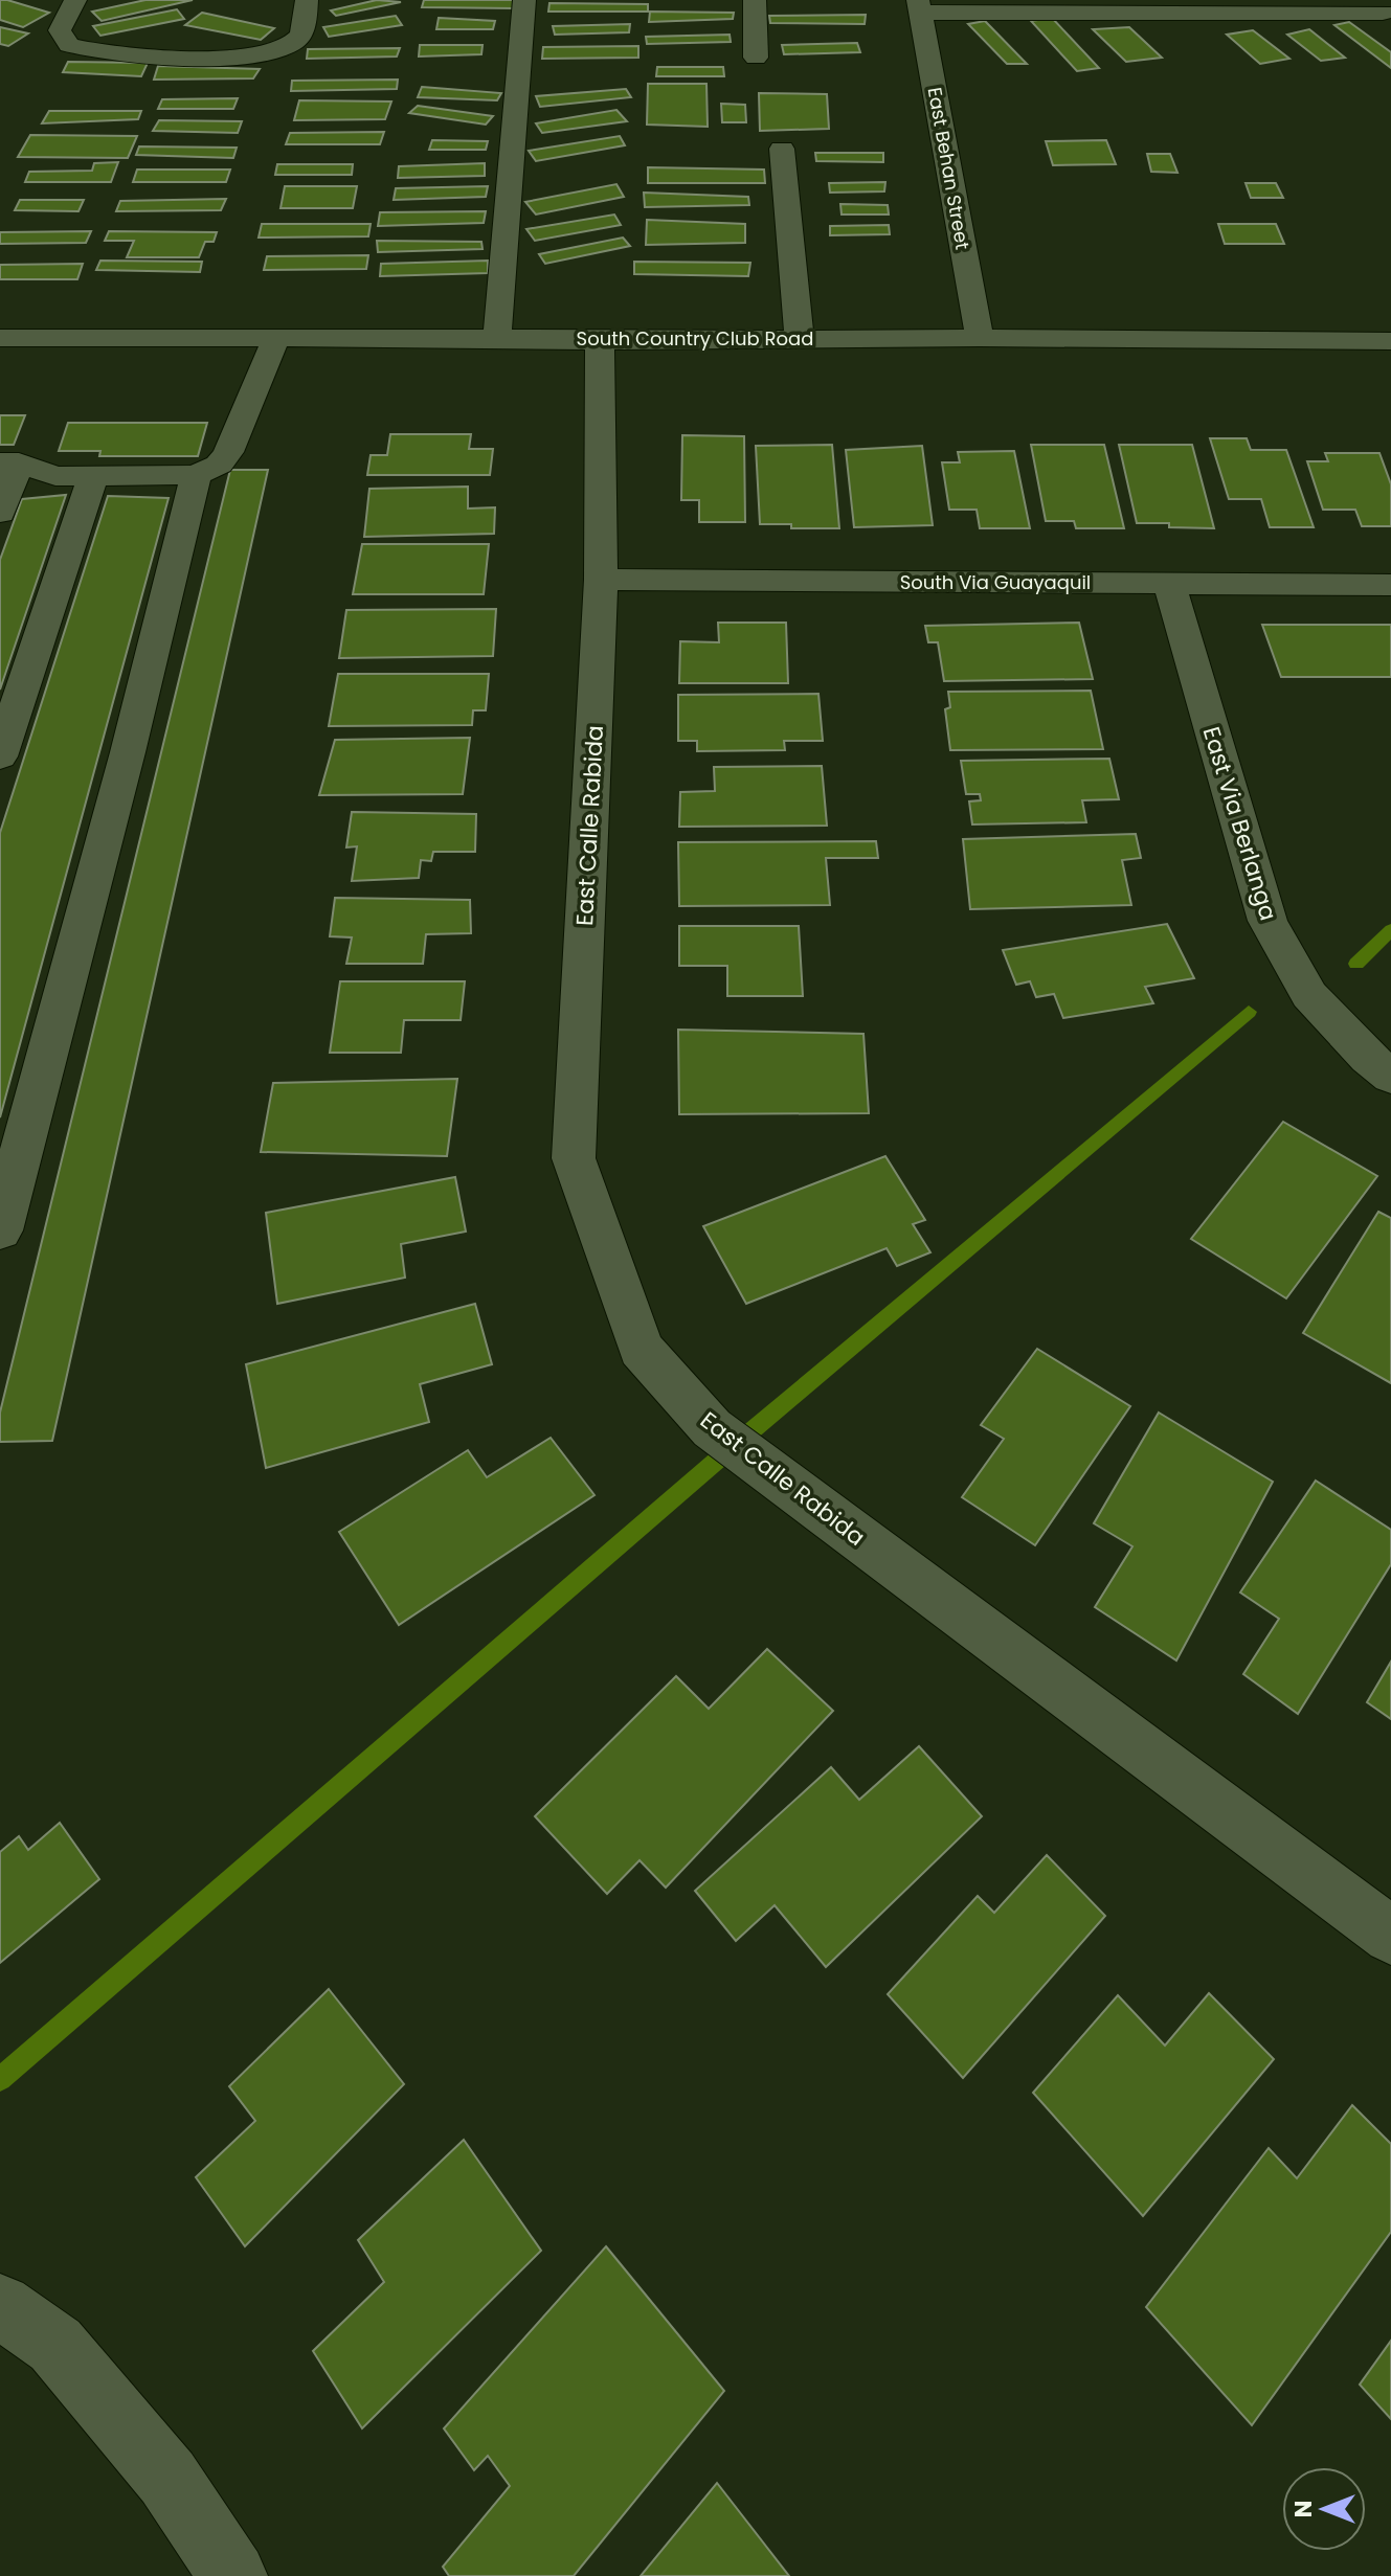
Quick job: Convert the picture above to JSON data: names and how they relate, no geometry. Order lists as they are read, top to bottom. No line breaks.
{"streets":{"street":["East Behan Street","South Country Club Road","South Via Guayaquil","East Via Berlanga","East Calle Rabida"]},"crossings":[["East Behan Street","South Country Club Road"],["South Country Club Road","East Calle Rabida"],["South Via Guayaquil","East Via Berlanga"],["South Via Guayaquil","East Calle Rabida"]],"north":"left"}
